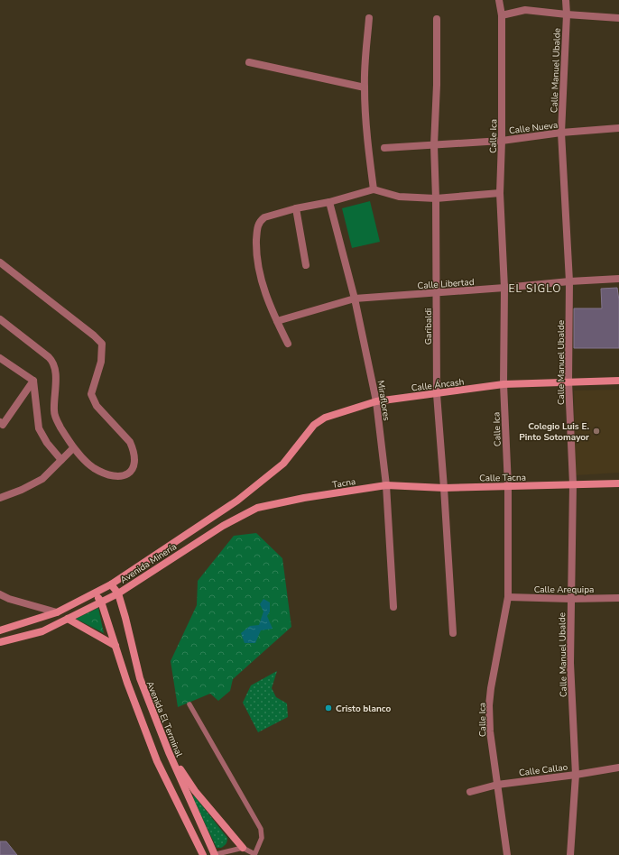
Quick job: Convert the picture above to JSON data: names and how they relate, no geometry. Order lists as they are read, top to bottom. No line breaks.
{"streets":{"main road":["Calle Áncash","Calle Tacna","Tacna","Avenida Minería","Avenida El Terminal"],"street":["Calle Manuel Ubalde","Calle Nueva","Calle Ica","Calle Libertad","Garibaldi","Miraflores","Calle Arequipa","Calle Callao"]},"crossings":[["Calle Manuel Ubalde","Calle Nueva"],["Calle Manuel Ubalde","Calle Libertad"],["Calle Manuel Ubalde","Calle Áncash"],["Calle Manuel Ubalde","Calle Tacna"],["Calle Manuel Ubalde","Calle Arequipa"],["Calle Manuel Ubalde","Calle Callao"],["Calle Nueva","Calle Ica"],["Calle Nueva","Garibaldi"],["Calle Ica","Calle Libertad"],["Calle Ica","Calle Áncash"],["Calle Ica","Calle Tacna"],["Calle Ica","Calle Arequipa"],["Calle Ica","Calle Callao"],["Calle Libertad","Garibaldi"],["Calle Libertad","Miraflores"],["Garibaldi","Calle Áncash"],["Garibaldi","Calle Tacna"],["Calle Áncash","Miraflores"],["Calle Áncash","Avenida Minería"],["Miraflores","Calle Tacna"],["Miraflores","Tacna"],["Calle Tacna","Tacna"],["Tacna","Avenida Minería"],["Avenida Minería","Avenida El Terminal"]],"districts":["EL SIGLO"],"places":["Colegio Luis E. Pinto Sotomayor","Cristo blanco"]}
